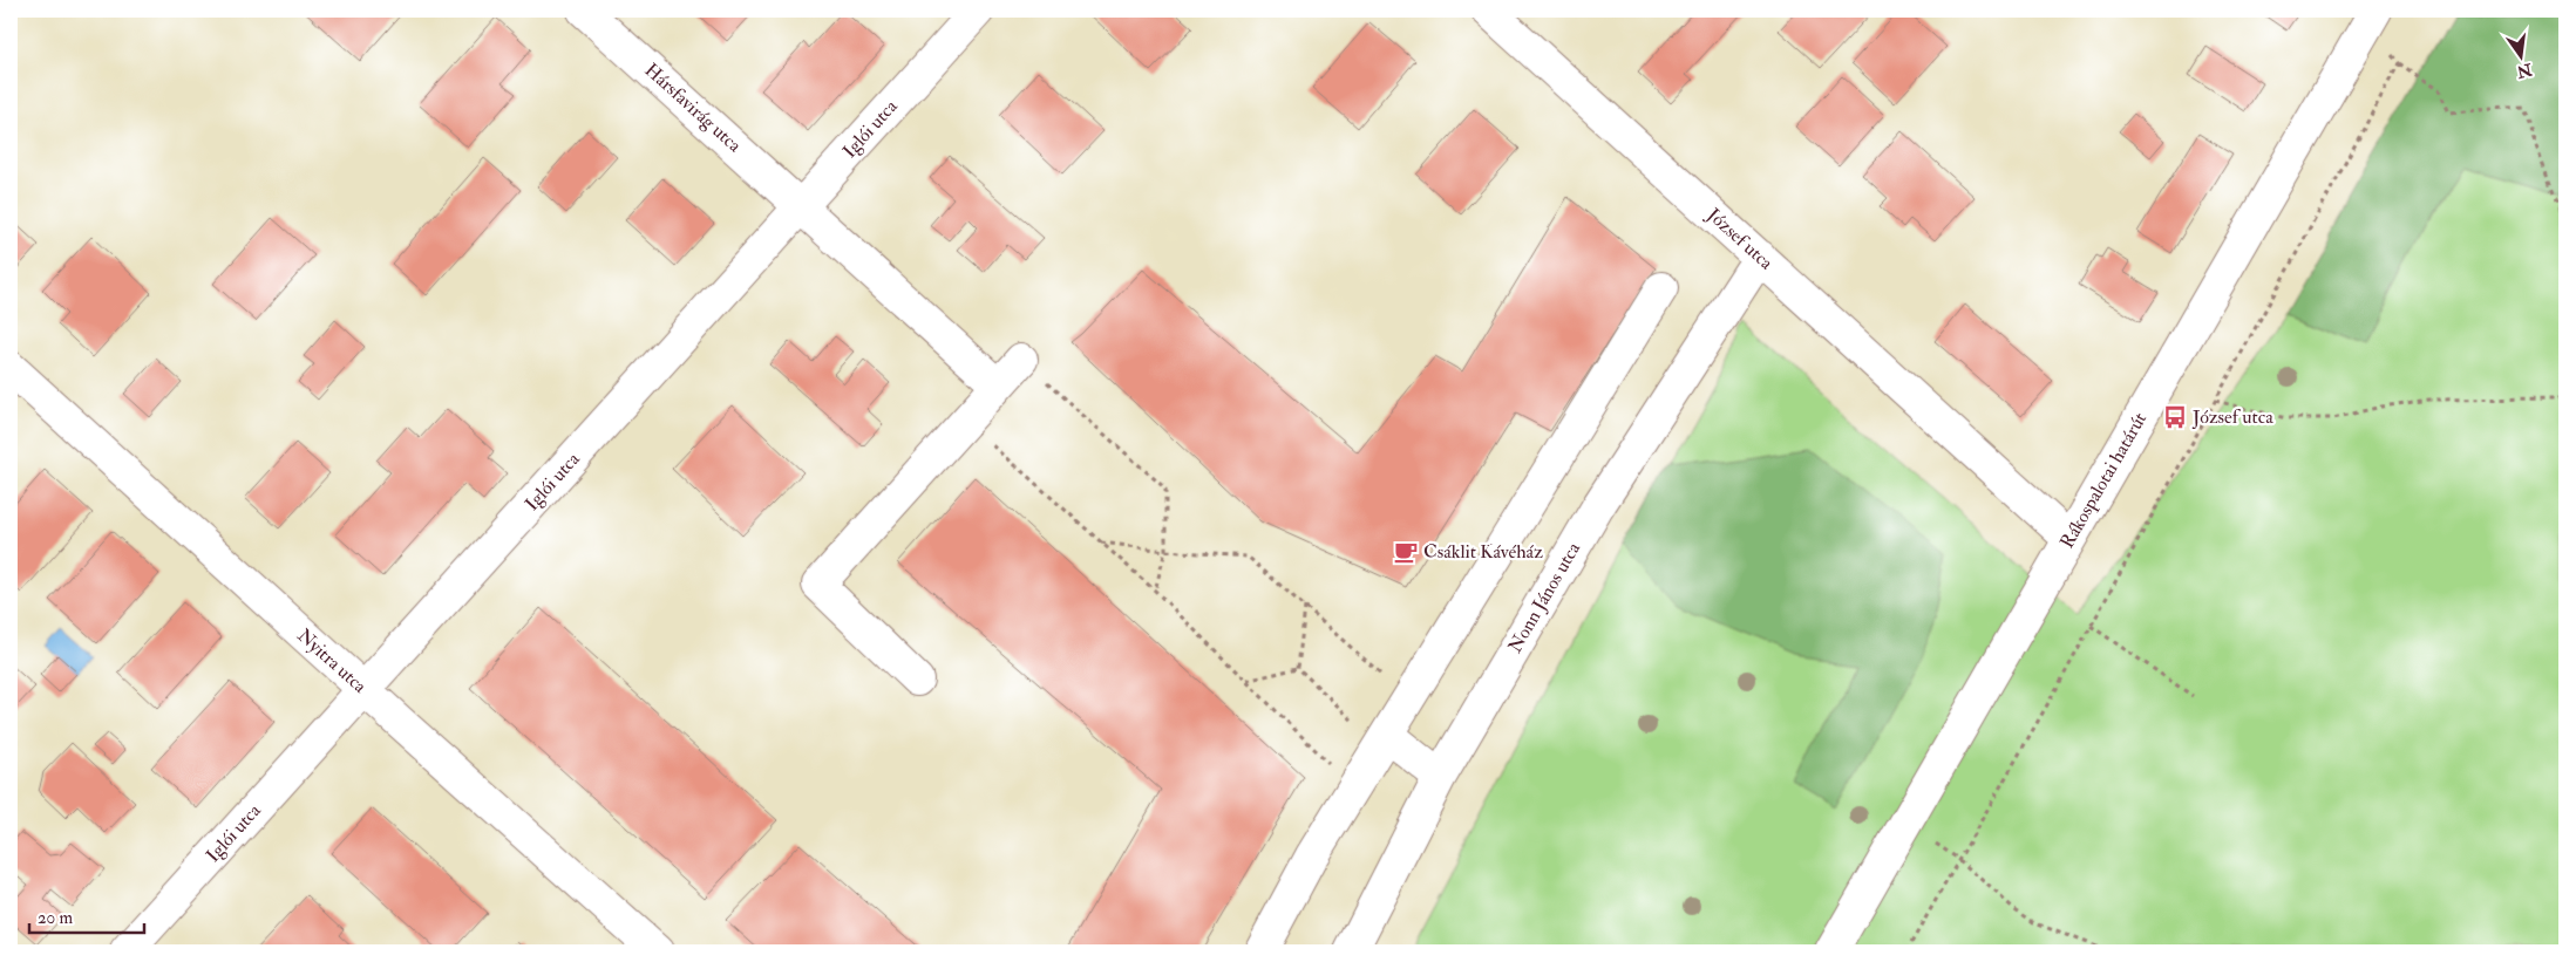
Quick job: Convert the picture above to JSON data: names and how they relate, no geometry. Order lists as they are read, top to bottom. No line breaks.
{"streets":{"street":["Hársfavirág utca","Iglói utca","József utca","Rákospalotai határút","Nonn János utca","Nyitra utca"]},"crossings":[["Hársfavirág utca","Iglói utca"],["Iglói utca","Nyitra utca"],["József utca","Rákospalotai határút"],["József utca","Nonn János utca"]],"places":{"bus stop":["József utca"],"cafe":["Csáklit Kávéház"]},"scale_bar":"20 m","north":"bottom"}
